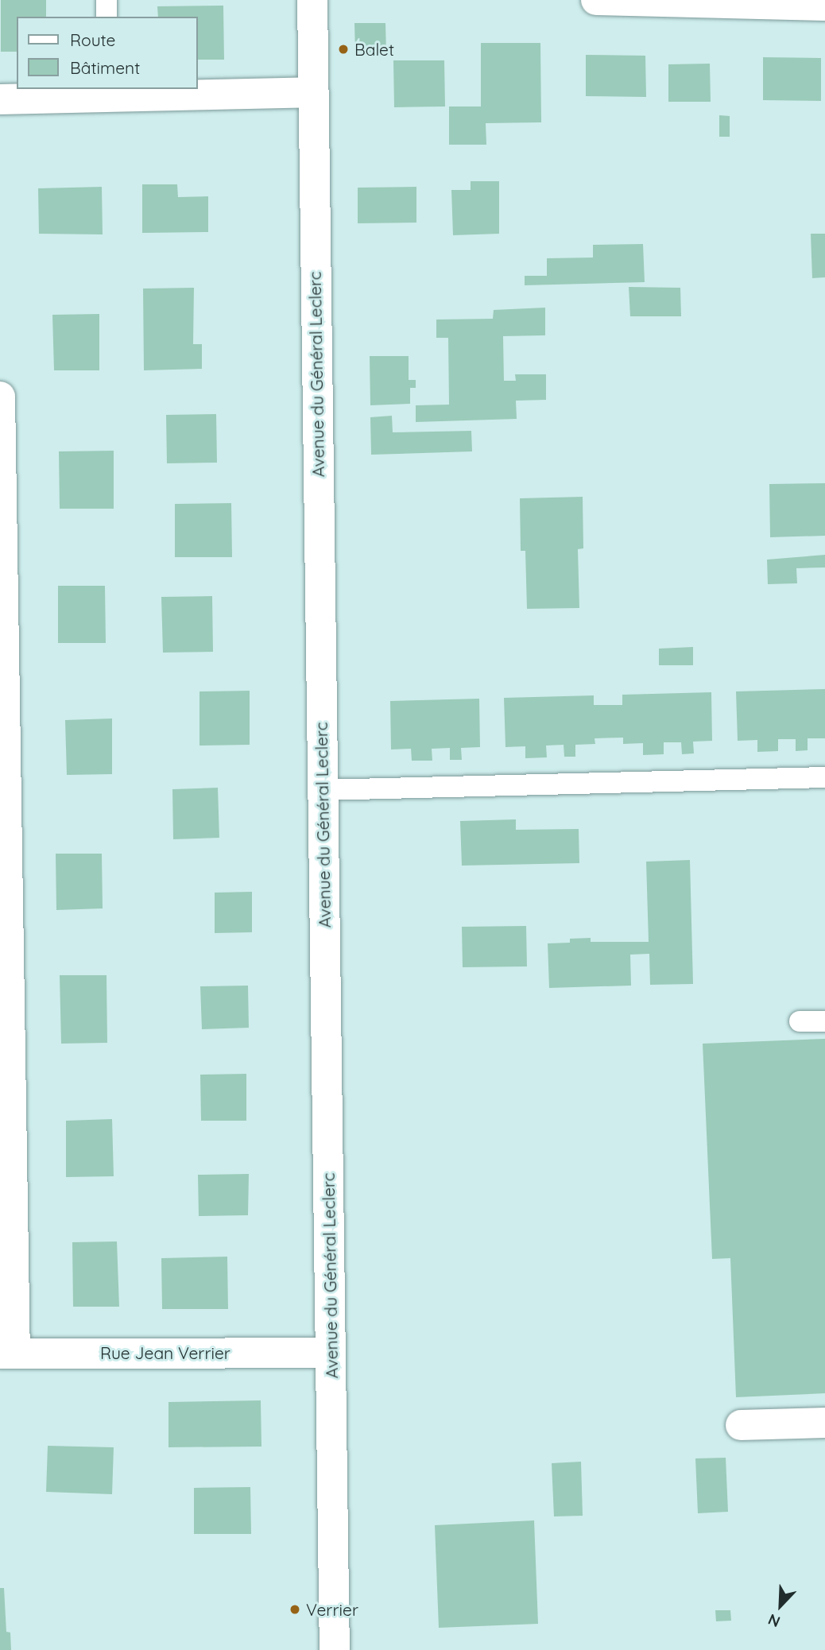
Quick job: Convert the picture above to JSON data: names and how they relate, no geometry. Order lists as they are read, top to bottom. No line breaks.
{"streets":{"street":["Avenue du Général Leclerc","Rue Jean Verrier"]},"crossings":[["Avenue du Général Leclerc","Rue Jean Verrier"]],"places":["Balet","Verrier"],"legend":["Route","Bâtiment"],"north":"bottom left"}
